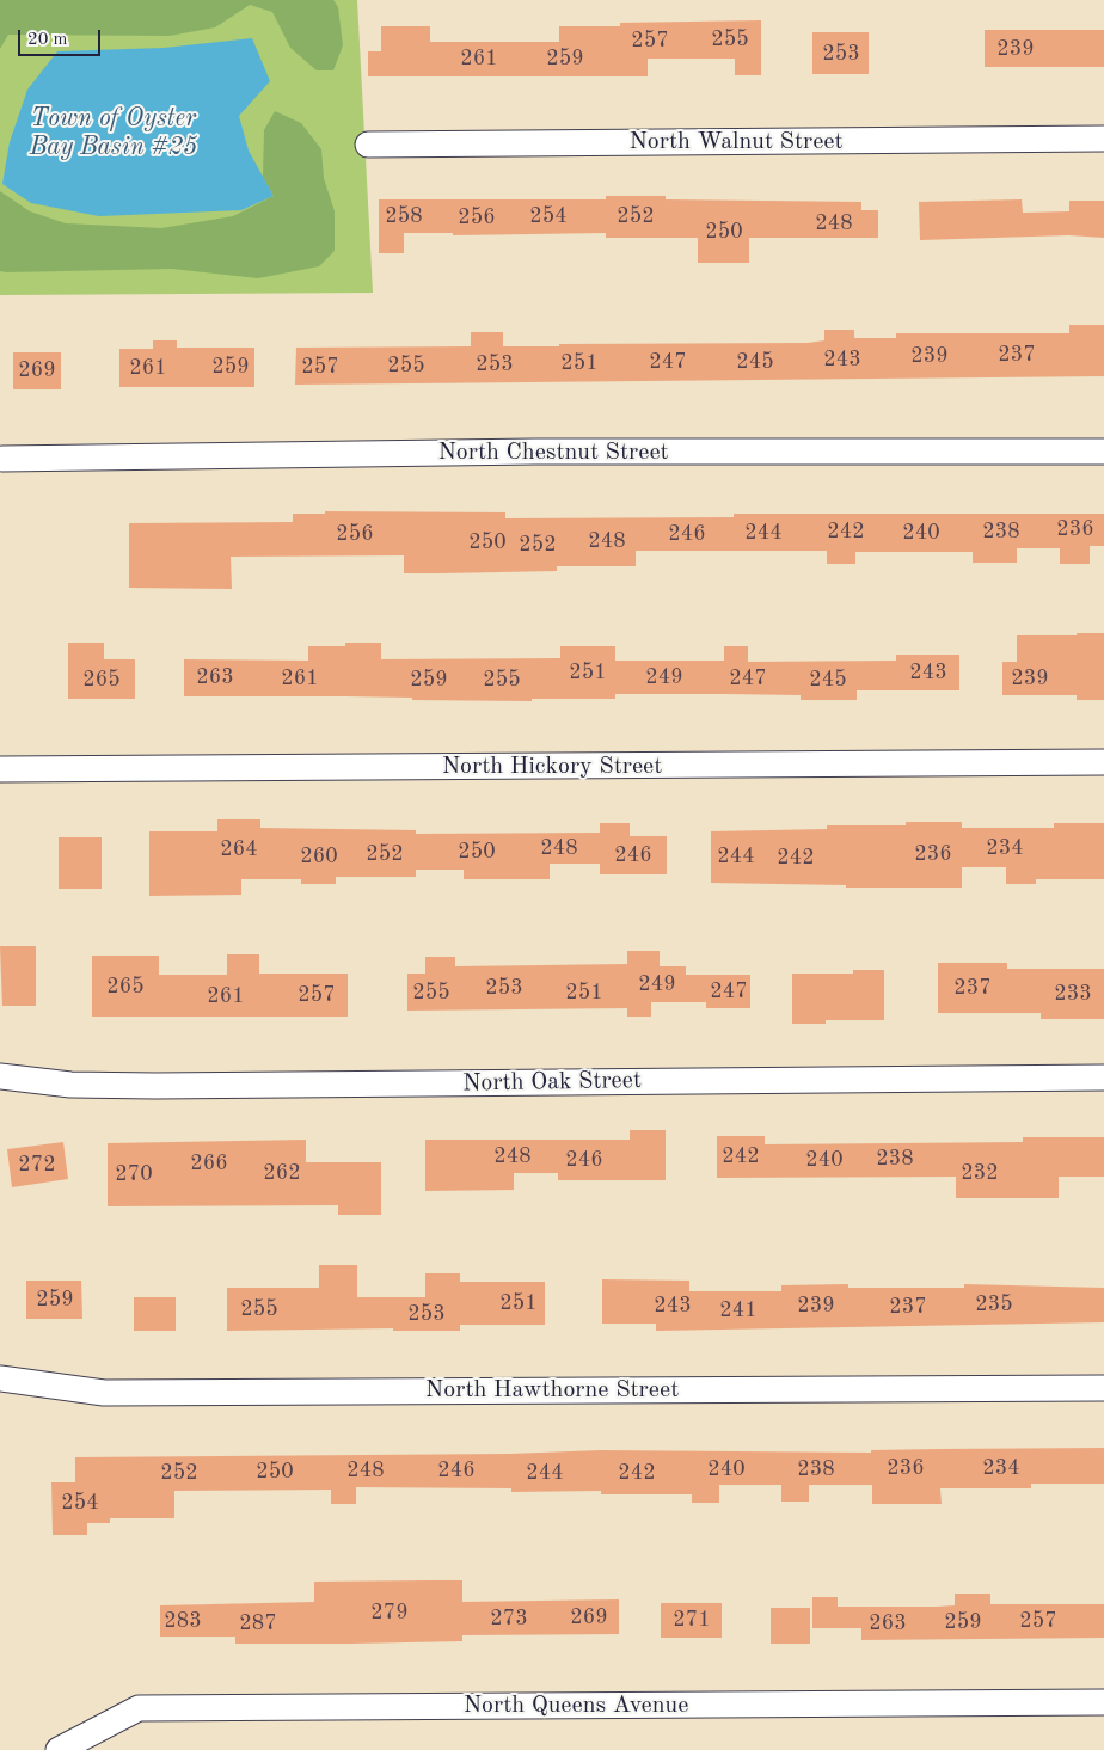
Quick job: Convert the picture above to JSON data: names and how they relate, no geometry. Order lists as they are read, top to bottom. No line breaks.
{"streets":{"street":["North Walnut Street","North Chestnut Street","North Hickory Street","North Oak Street","North Hawthorne Street","North Queens Avenue"]},"water":["Town of Oyster Bay Basin #25"],"house_numbers":["255","257","239","253","261","259","258","254","252","256","248","250","237","239","243","247","245","251","253","255","259","257","261","269","236","242","238","244","240","256","246","248","250","252","251","243","263","249","261","247","239","265","259","255","245","248","234","264","250","252","236","246","260","244","242","249","265","253","237","247","255","251","233","257","261","248","242","238","246","240","266","272","262","232","270","259","251","235","243","239","237","255","241","253","236","234","240","238","248","246","250","252","244","242","254","279","269","273","271","283","257","259","287","263"],"scale_bar":"20 m"}
